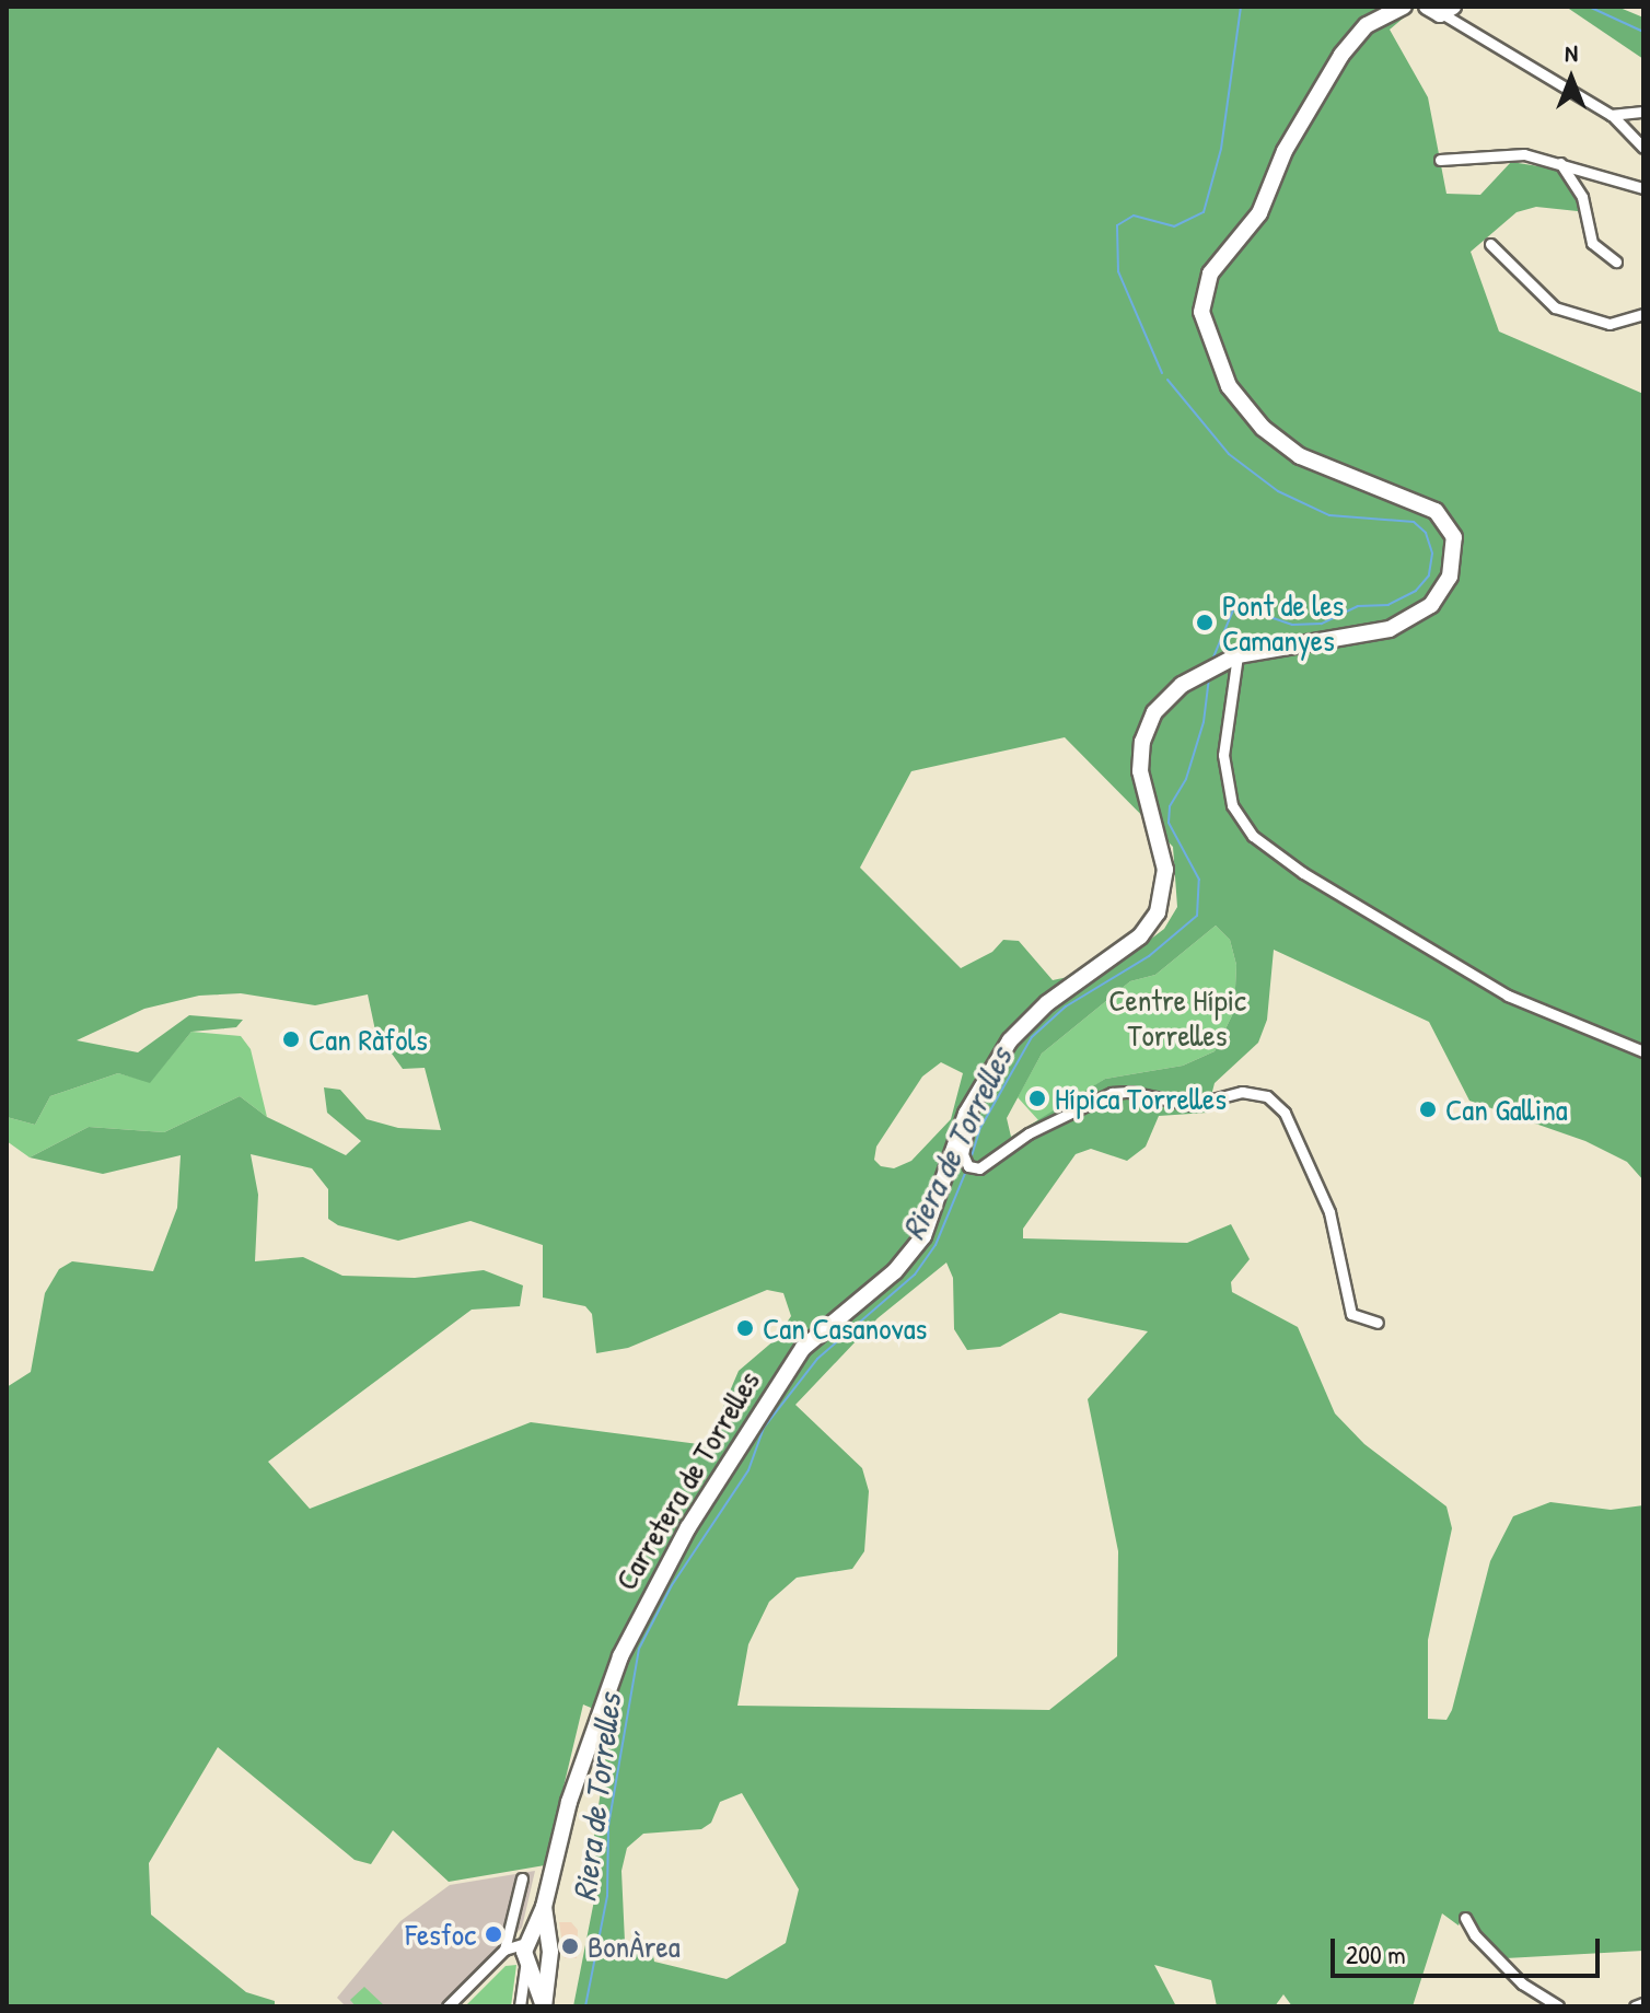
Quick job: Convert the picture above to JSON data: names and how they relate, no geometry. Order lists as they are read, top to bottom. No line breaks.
{"streets":{"main road":["Carretera de Torrelles"]},"water":["Riera de Torrelles"],"parks":["Centre Hípic Torrelles"],"places":["Pont de les Camanyes","Can Ràfols","Hípica Torrelles","Can Gallina","Can Casanovas","Fesfoc","BonÀrea"],"scale_bar":"200 m","north":"top"}
